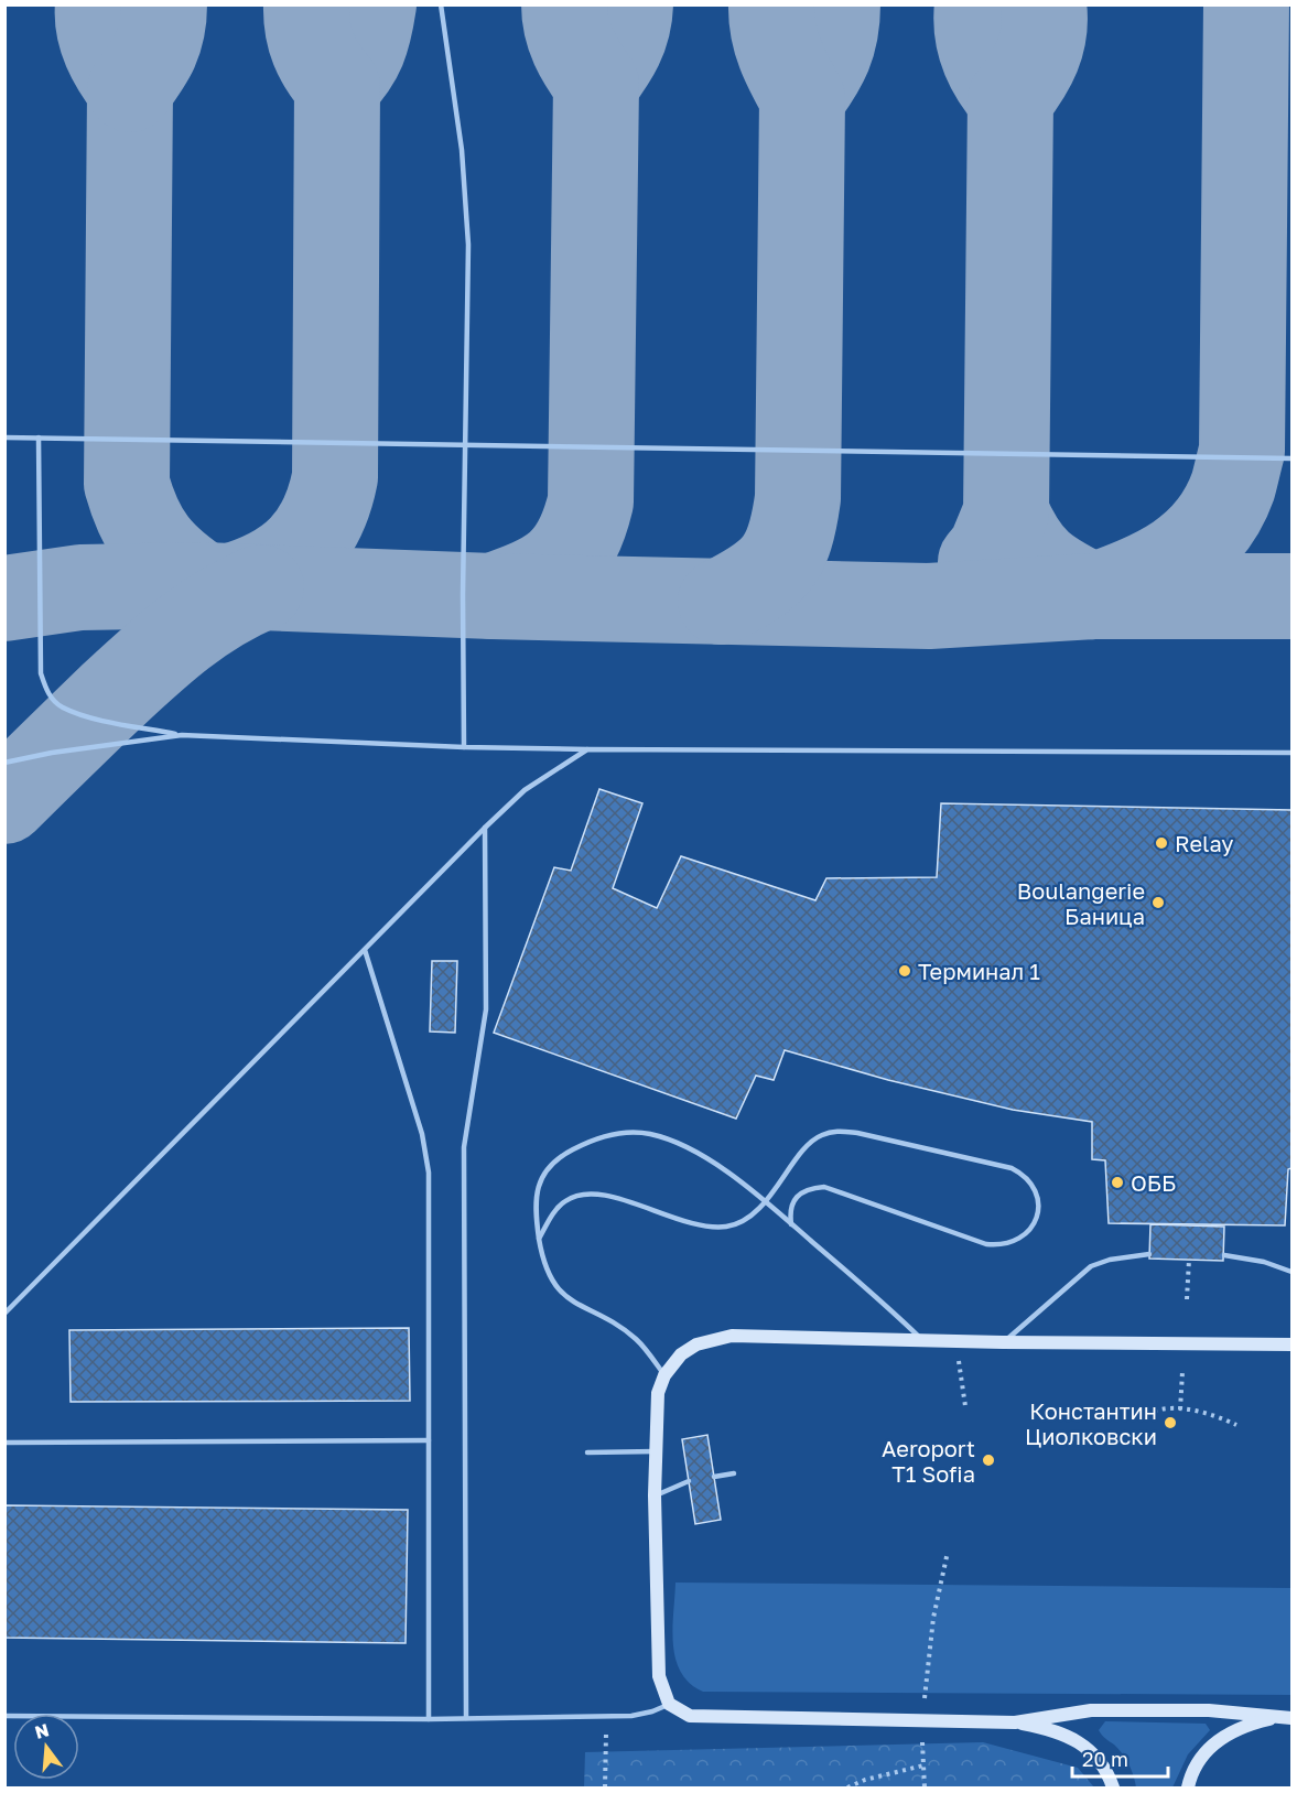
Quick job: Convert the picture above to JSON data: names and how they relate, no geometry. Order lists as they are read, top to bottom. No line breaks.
{"places":["Relay","Boulangerie Баница","Терминал 1","ОББ","Константин Циолковски","Aeroport T1 Sofia"],"scale_bar":"20 m","north":"top"}
